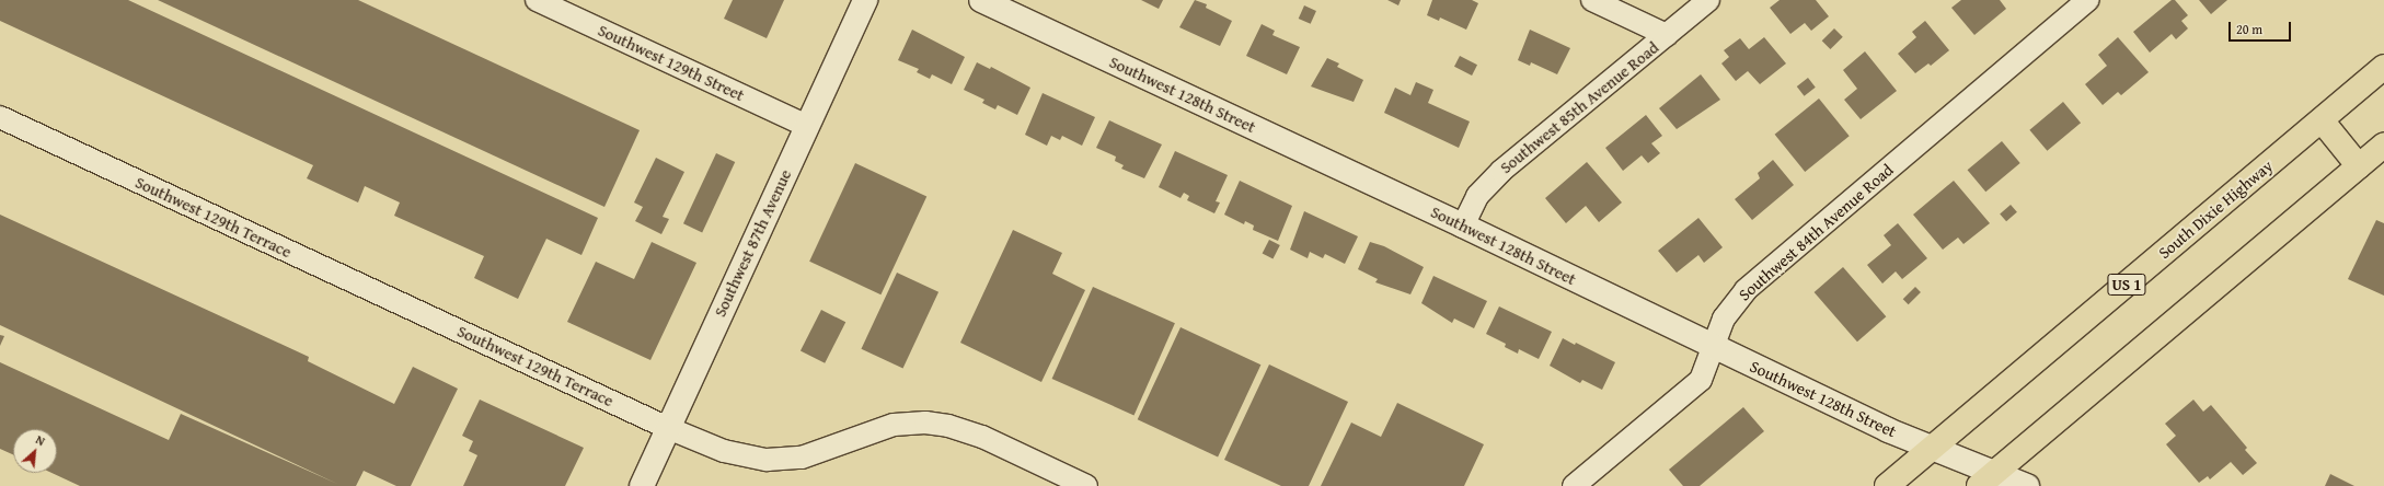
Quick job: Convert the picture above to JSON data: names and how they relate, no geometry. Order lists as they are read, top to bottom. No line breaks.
{"streets":{"highway":["South Dixie Highway","US 1"],"street":["Southwest 129th Street","Southwest 128th Street","Southwest 85th Avenue Road","Southwest 129th Terrace","Southwest 84th Avenue Road","Southwest 87th Avenue"]},"crossings":[["Southwest 129th Street","Southwest 87th Avenue"],["Southwest 128th Street","Southwest 85th Avenue Road"],["Southwest 128th Street","South Dixie Highway"],["Southwest 128th Street","Southwest 84th Avenue Road"],["Southwest 129th Terrace","Southwest 87th Avenue"]],"scale_bar":"20 m","north":"top right"}
